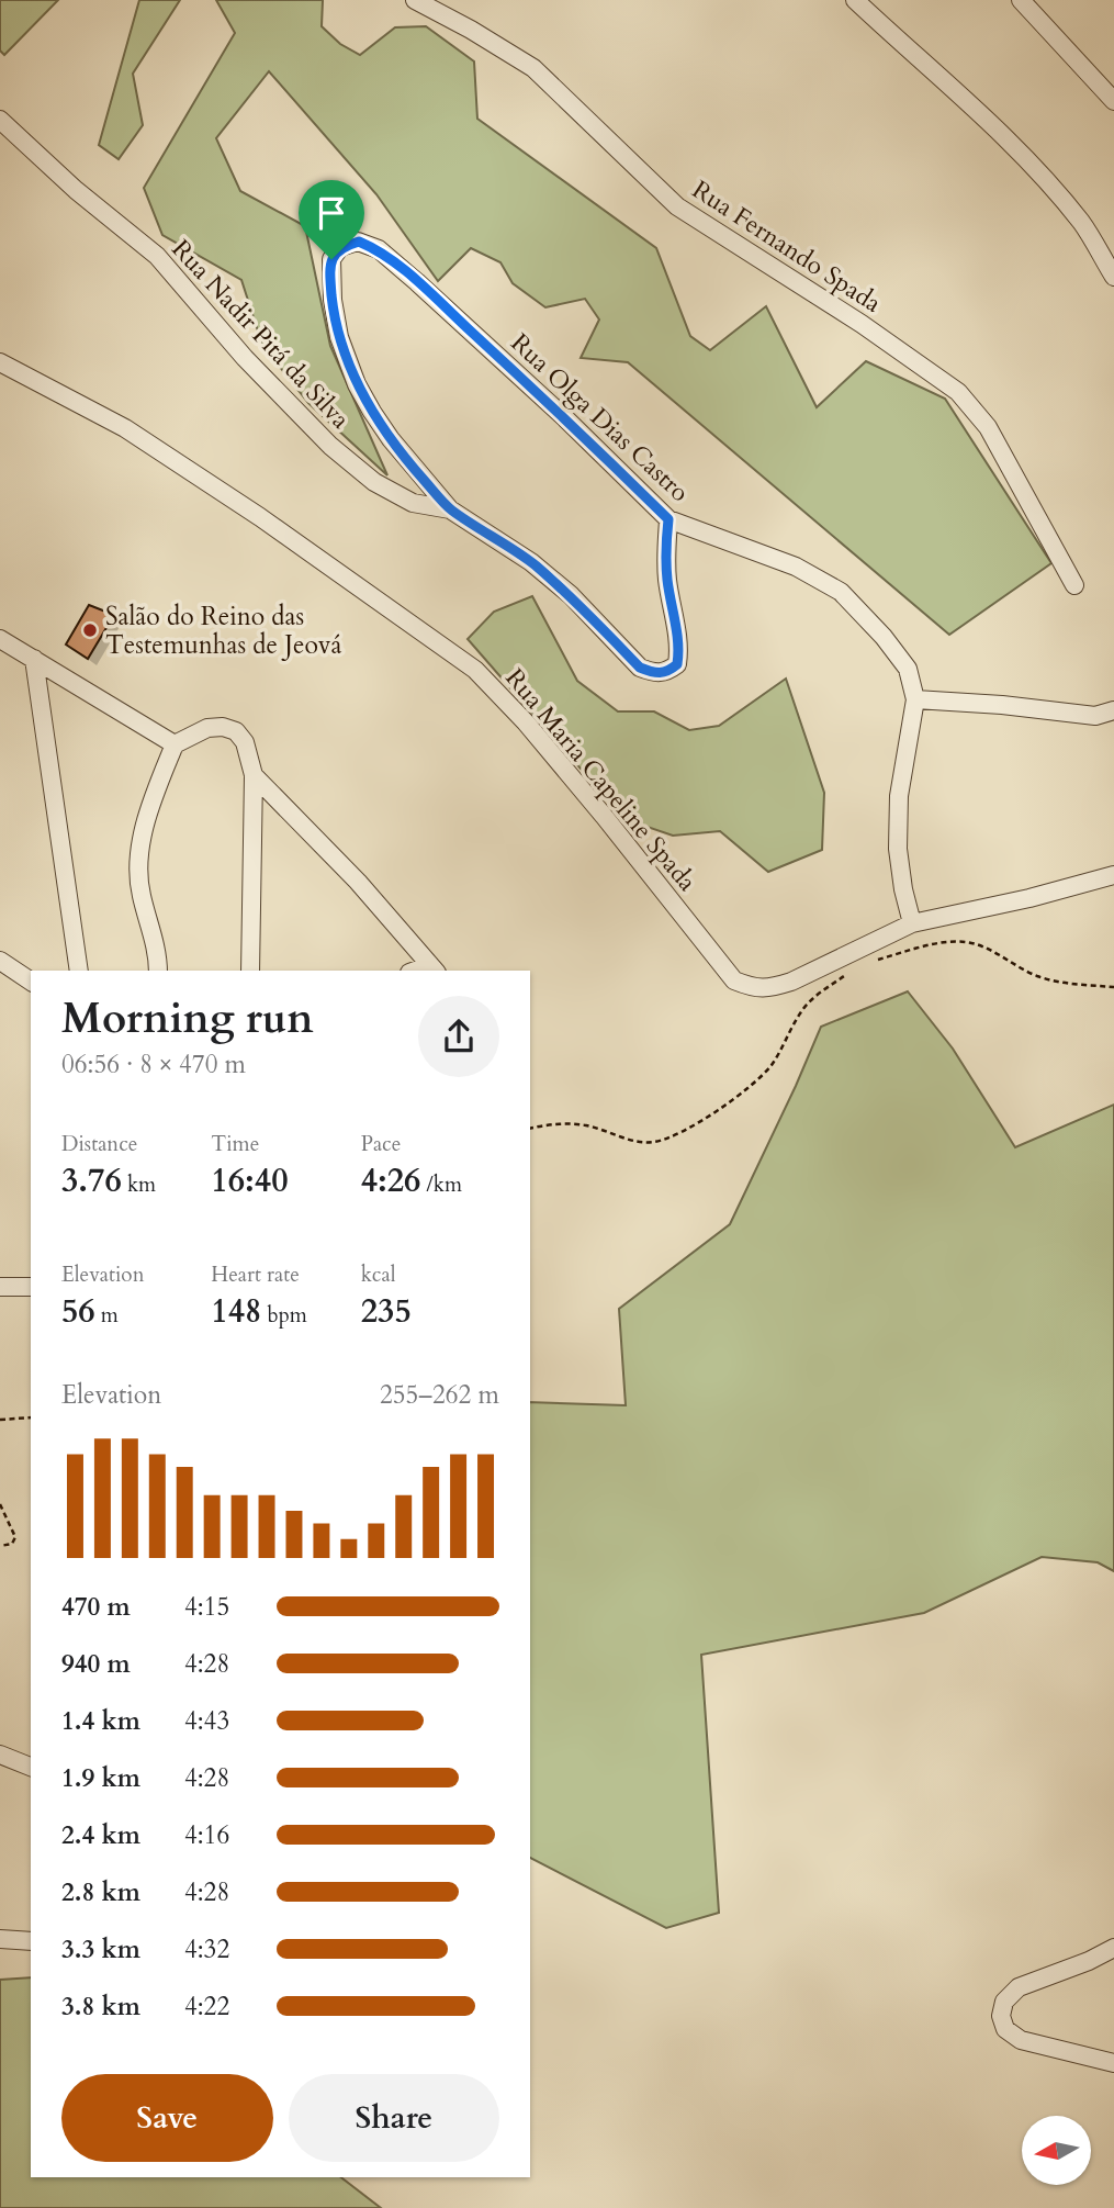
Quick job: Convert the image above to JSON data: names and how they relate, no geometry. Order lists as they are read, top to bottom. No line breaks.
{"streets":{"street":["Rua Fernando Spada","Rua Nadir Pitá da Silva","Rua Olga Dias Castro","Rua Maria Capeline Spada"]},"crossings":[["Rua Nadir Pitá da Silva","Rua Olga Dias Castro"],["Rua Olga Dias Castro","Rua Maria Capeline Spada"]],"places":["Salão do Reino das Testemunhas de Jeová"],"north":"left","page":{"heading":["Morning run","06:56 · 8 × 470 m"],"stats":[["Distance","3.76 km"],["Time","16:40"],["Pace","4:26 /km"],["Elevation","56 m"],["Heart rate","148 bpm"],["kcal","235"]],"chart":["Elevation","255–262 m"],"list":[{"name":"470 m","note":"4:15"},{"name":"940 m","note":"4:28"},{"name":"1.4 km","note":"4:43"},{"name":"1.9 km","note":"4:28"},{"name":"2.4 km","note":"4:16"},{"name":"2.8 km","note":"4:28"},{"name":"3.3 km","note":"4:32"},{"name":"3.8 km","note":"4:22"}],"buttons":["Save","Share"]}}
